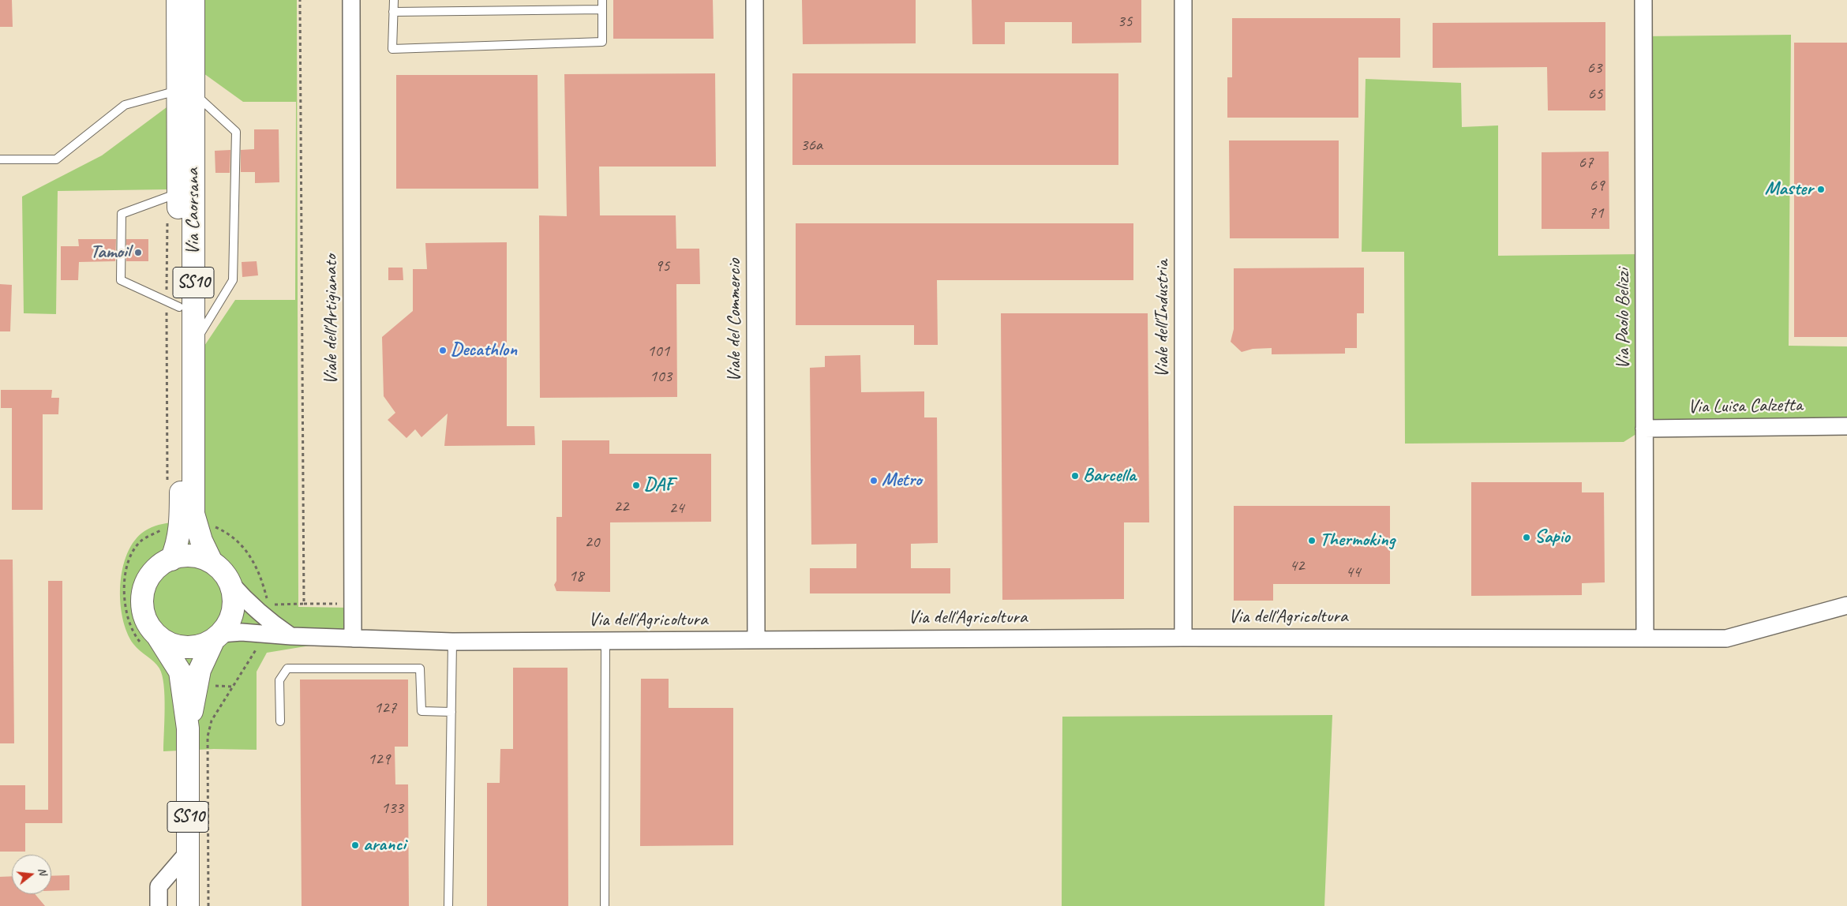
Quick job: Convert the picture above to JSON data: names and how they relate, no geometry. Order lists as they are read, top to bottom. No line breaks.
{"streets":{"main road":["Via Caorsana","SS10"],"street":["Viale dell'Industria","Via Paolo Belizzi","Viale dell'Artigianato","Viale del Commercio","Via Luisa Calzetta","Via dell'Agricoltura"]},"crossings":[["Via Caorsana","SS10"],["Via Caorsana","Via dell'Agricoltura"],["SS10","Via dell'Agricoltura"],["Viale dell'Industria","Via dell'Agricoltura"],["Via Paolo Belizzi","Via Luisa Calzetta"],["Via Paolo Belizzi","Via dell'Agricoltura"],["Viale dell'Artigianato","Via dell'Agricoltura"],["Viale del Commercio","Via dell'Agricoltura"]],"places":["Master","Tamoil","Decathlon","Barcella","Metro","DAF","Sapio","Thermoking","aranci"],"house_numbers":["35","63","65","36a","67","69","71","95","101","103","22","24","20","42","44","18","127","129","133"],"north":"right"}
